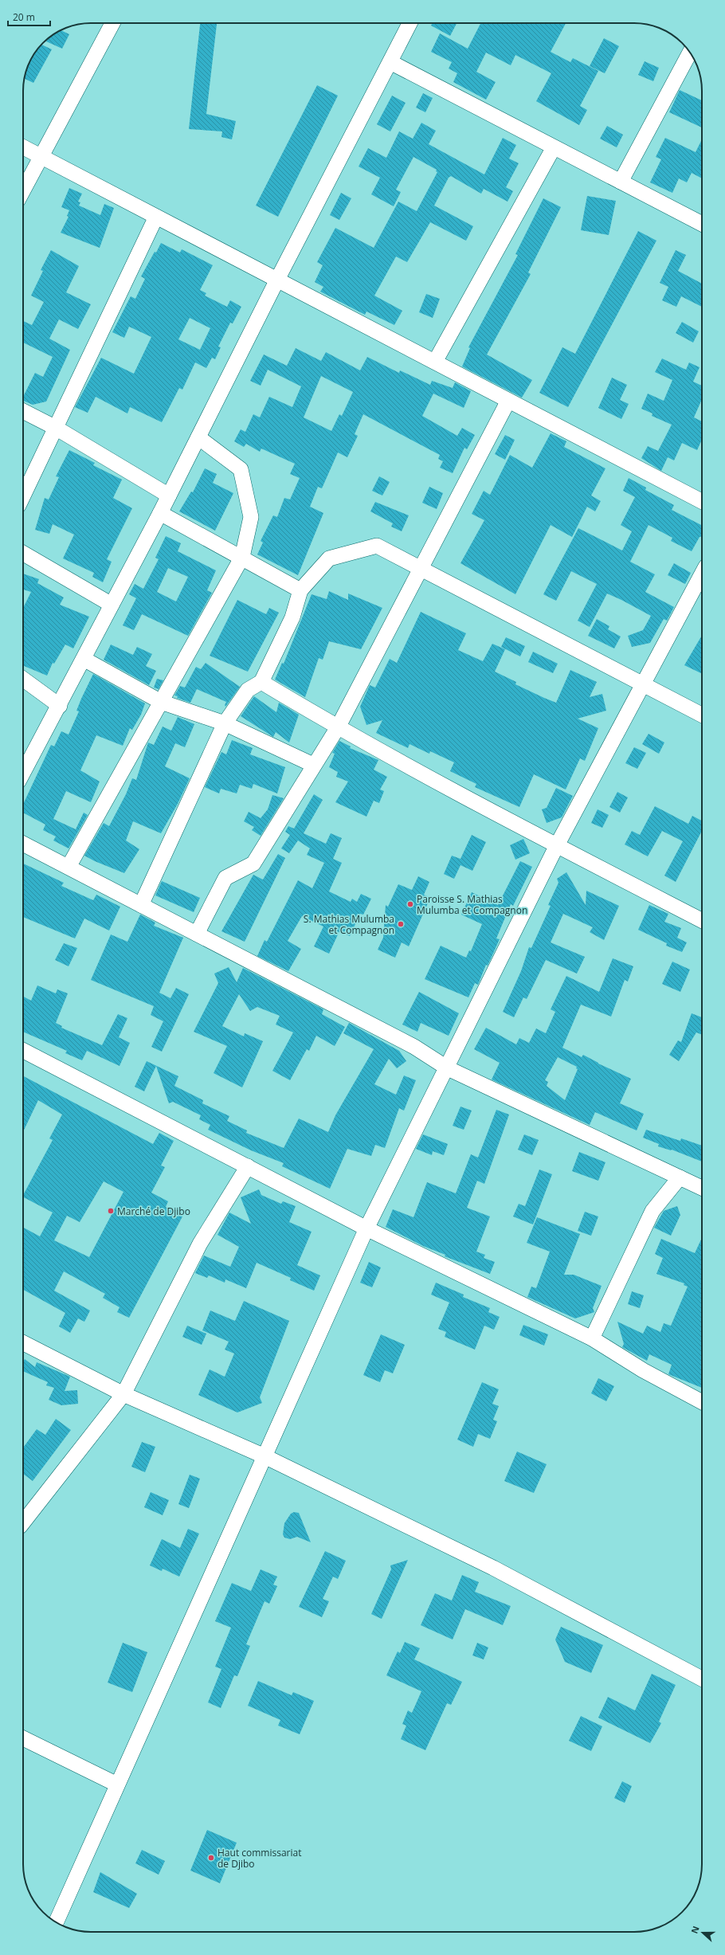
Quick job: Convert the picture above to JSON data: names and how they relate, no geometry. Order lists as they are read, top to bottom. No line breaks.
{"places":["Paroisse S. Mathias Mulumba et Compagnon","S. Mathias Mulumba et Compagnon","Marché de Djibo","Haut commissariat de Djibo"],"scale_bar":"20 m","north":"left"}
